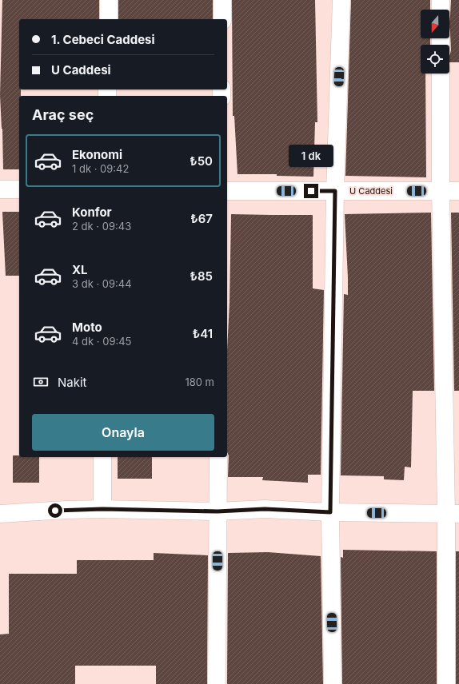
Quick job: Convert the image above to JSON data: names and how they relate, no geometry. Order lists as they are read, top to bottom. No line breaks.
{"streets":{"street":["U Caddesi"]},"north":"bottom","page":{"banner":["1. Cebeci Caddesi","U Caddesi"],"heading":"Araç seç","list":[{"name":"Ekonomi","note":"1 dk · 09:42","value":"₺50"},{"name":"Konfor","note":"2 dk · 09:43","value":"₺67"},{"name":"XL","note":"3 dk · 09:44","value":"₺85"},{"name":"Moto","note":"4 dk · 09:45","value":"₺41"}],"bubble":"1 dk","pay":["Nakit","180 m"],"buttons":"Onayla"}}
